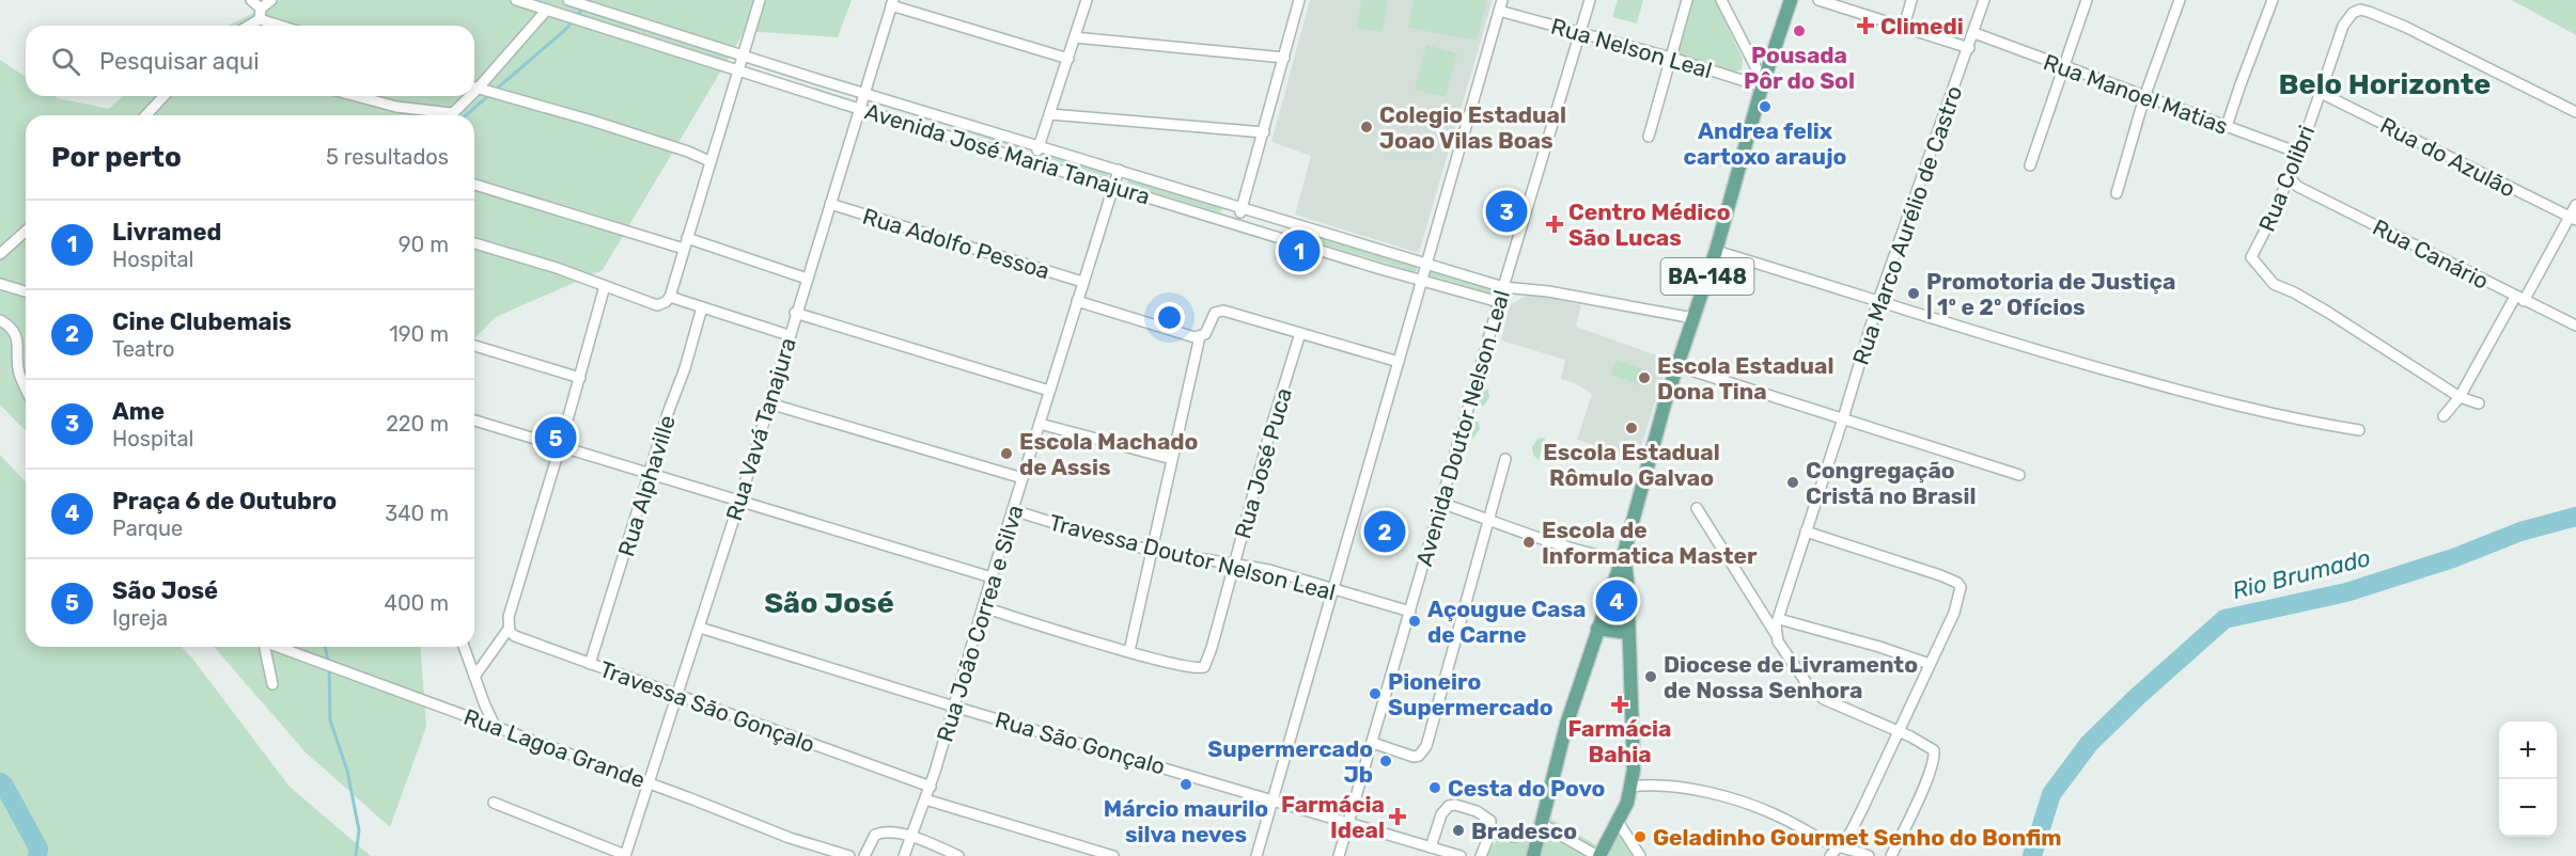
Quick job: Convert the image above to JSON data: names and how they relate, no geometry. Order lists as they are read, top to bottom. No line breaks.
{"streets":{"main road":["BA-148"],"street":["Rua Nelson Leal","Rua Manoel Matias","Avenida José Maria Tanajura","Rua do Azulão","Rua Colibri","Rua Marco Aurélio de Castro","Rua Adolfo Pessoa","Rua Canário","Avenida Doutor Nelson Leal","Rua Vavá Tanajura","Rua José Puca","Rua Alphaville","Travessa Doutor Nelson Leal","Rua João Correa e Silva","Travessa São Gonçalo","Rua São Gonçalo","Rua Lagoa Grande"]},"crossings":[["Rua Nelson Leal","BA-148"],["Rua Nelson Leal","Avenida Doutor Nelson Leal"],["Rua Manoel Matias","Rua Colibri"],["Rua Manoel Matias","Rua Marco Aurélio de Castro"],["Avenida José Maria Tanajura","BA-148"],["Avenida José Maria Tanajura","Avenida Doutor Nelson Leal"],["Avenida José Maria Tanajura","Rua Vavá Tanajura"],["Avenida José Maria Tanajura","Rua João Correa e Silva"],["Rua do Azulão","Rua Colibri"],["Rua Colibri","Rua Canário"],["Rua Adolfo Pessoa","Rua Vavá Tanajura"],["Rua Adolfo Pessoa","Rua João Correa e Silva"],["Avenida Doutor Nelson Leal","Travessa Doutor Nelson Leal"],["Avenida Doutor Nelson Leal","Rua São Gonçalo"],["Rua Vavá Tanajura","Travessa São Gonçalo"],["Rua Vavá Tanajura","Rua São Gonçalo"],["Rua Vavá Tanajura","Rua Lagoa Grande"],["Rua José Puca","Travessa Doutor Nelson Leal"],["Rua Alphaville","Travessa São Gonçalo"],["Travessa Doutor Nelson Leal","Rua João Correa e Silva"],["Rua João Correa e Silva","Travessa São Gonçalo"],["Rua João Correa e Silva","Rua São Gonçalo"]],"districts":["Belo Horizonte","São José"],"water":["Rio Brumado"],"places":{"health":["Climedi","Centro Médico São Lucas","Farmácia Bahia","Farmácia Ideal"],"other":["Pousada Pôr do Sol","Andrea felix cartoxo araujo","Colegio Estadual Joao Vilas Boas","Promotoria de Justiça | 1º e 2º Ofícios","Escola Estadual Dona Tina","Escola Estadual Rômulo Galvao","Escola Machado de Assis","Congregação Cristã no Brasil","Escola de Informatica Master","Açougue Casa de Carne","Diocese de Livramento de Nossa Senhora","Pioneiro Supermercado","Supermercado Jb","Márcio maurilo silva neves","Cesta do Povo","Bradesco","Geladinho Gourmet Senho do Bonfim"]},"page":{"search":"Pesquisar aqui","heading":["Por perto","5 resultados"],"pins":["3","1","5","2","4"],"list":[{"mark":"1","name":"Livramed","note":"Hospital","value":"90 m"},{"mark":"2","name":"Cine Clubemais","note":"Teatro","value":"190 m"},{"mark":"3","name":"Ame","note":"Hospital","value":"220 m"},{"mark":"4","name":"Praça 6 de Outubro","note":"Parque","value":"340 m"},{"mark":"5","name":"São José","note":"Igreja","value":"400 m"}],"map_buttons":["+","−"]}}
